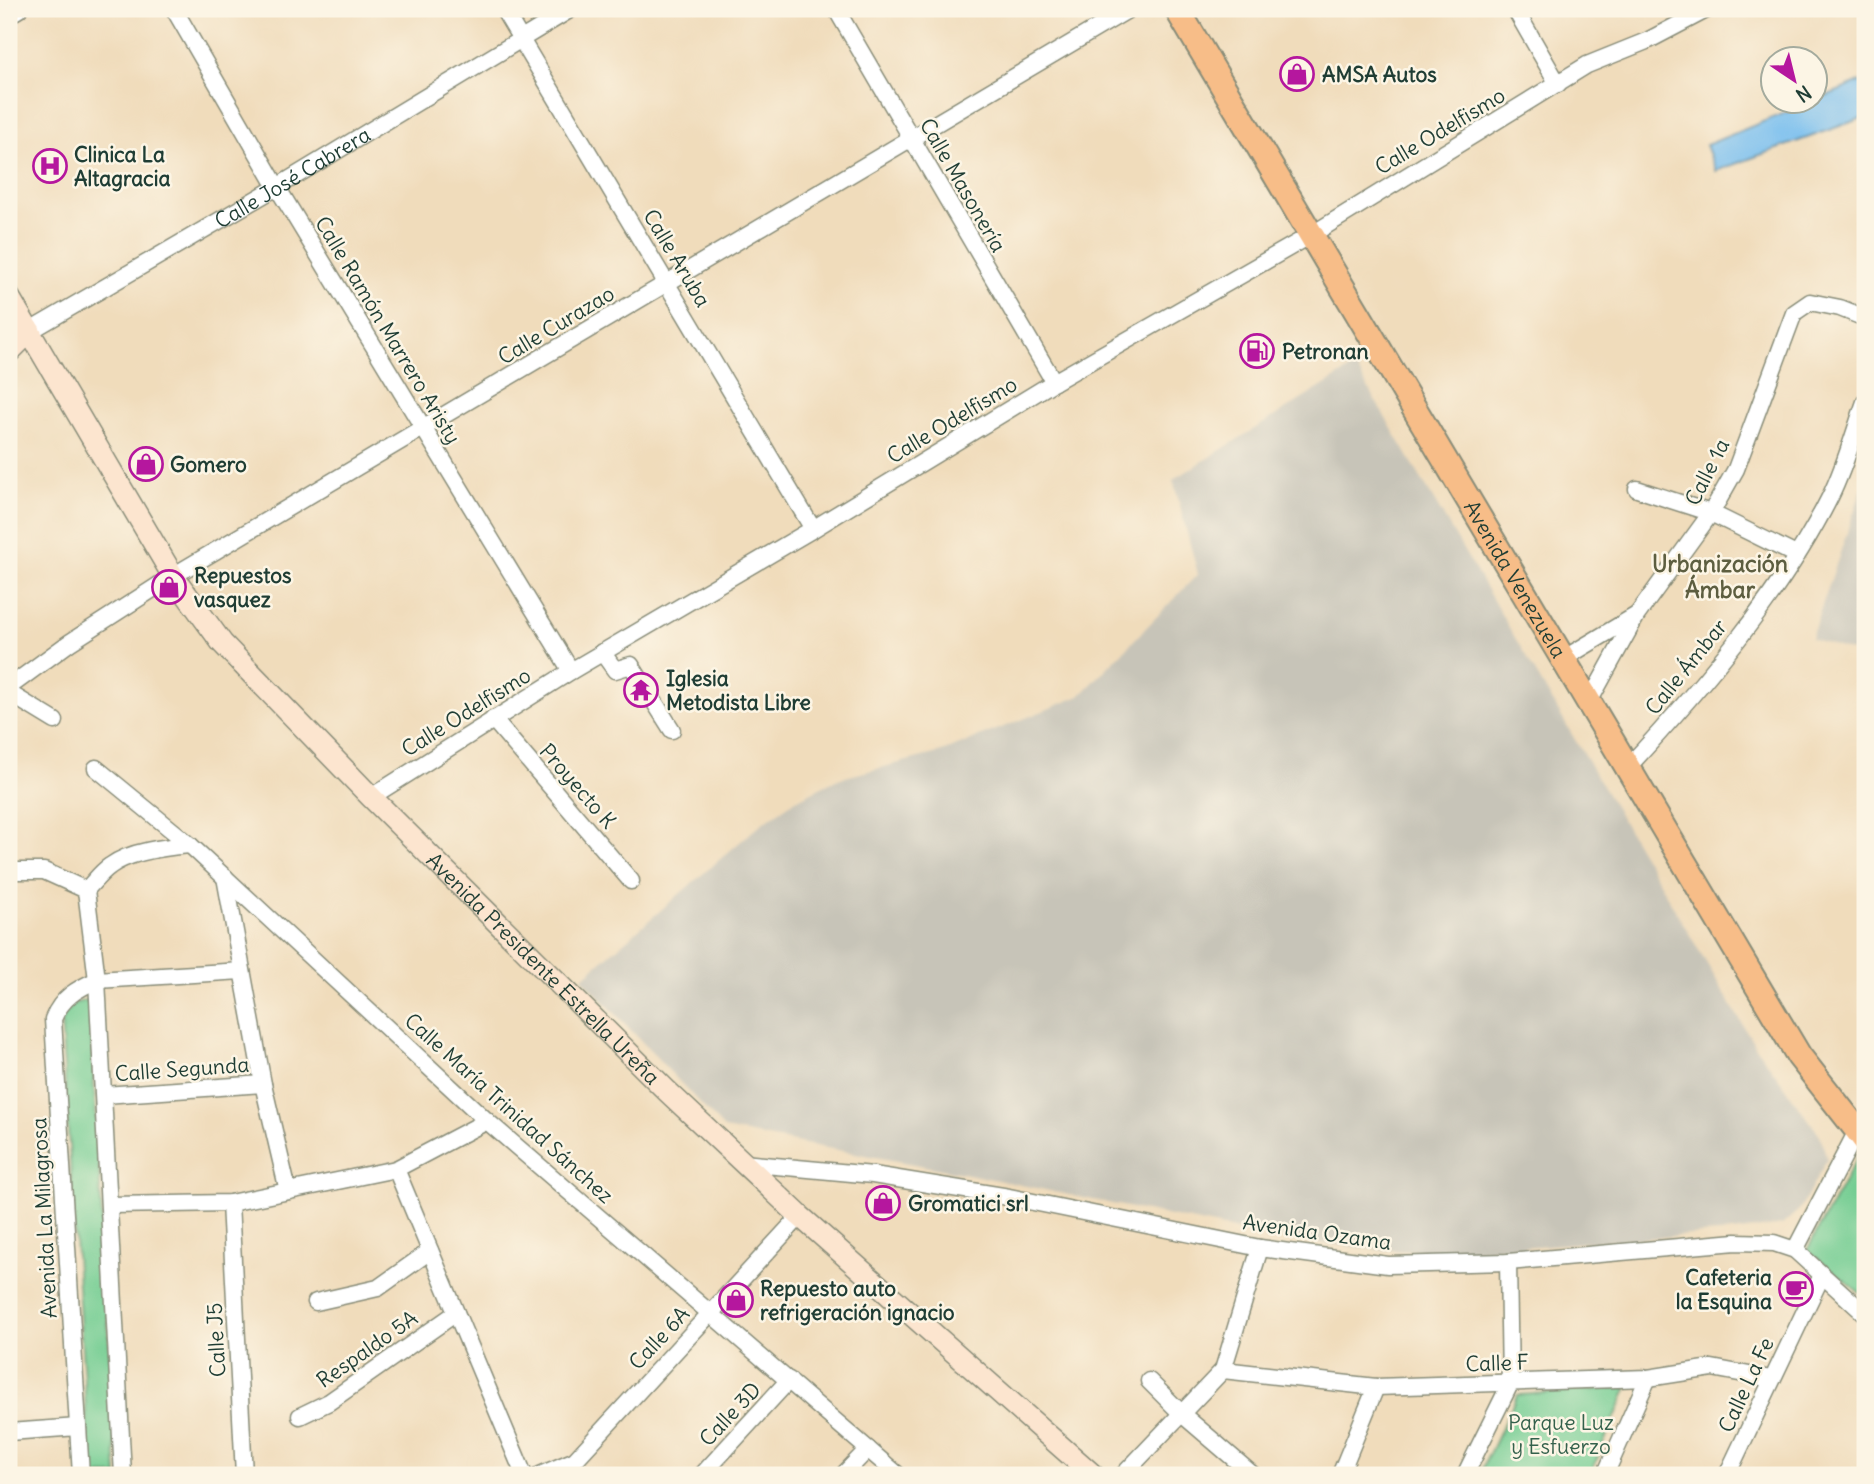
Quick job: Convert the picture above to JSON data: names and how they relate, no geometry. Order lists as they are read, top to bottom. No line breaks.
{"streets":{"main road":["Avenida Venezuela","Avenida Presidente Estrella Ureña"],"street":["Calle Odelfismo","Calle José Cabrera","Calle Masonería","Calle Aruba","Calle Curazao","Calle Ramón Marrero Aristy","Calle 1a","Calle Ámbar","Proyecto K","Calle Segunda","Calle María Trinidad Sánchez","Avenida La Milagrosa","Avenida Ozama","Calle 6A","Calle J5","Respaldo 5A","Calle F","Calle La Fe","Calle 3D"]},"crossings":[["Calle Odelfismo","Calle Masonería"],["Calle Odelfismo","Calle Aruba"],["Calle Odelfismo","Calle Ramón Marrero Aristy"],["Calle Odelfismo","Avenida Venezuela"],["Calle Odelfismo","Proyecto K"],["Calle Odelfismo","Avenida Presidente Estrella Ureña"],["Calle José Cabrera","Calle Aruba"],["Calle José Cabrera","Calle Ramón Marrero Aristy"],["Calle José Cabrera","Avenida Presidente Estrella Ureña"],["Calle Masonería","Calle Curazao"],["Calle Aruba","Calle Curazao"],["Calle Curazao","Calle Ramón Marrero Aristy"],["Calle Curazao","Avenida Presidente Estrella Ureña"],["Calle 1a","Avenida Venezuela"],["Avenida Venezuela","Calle Ámbar"],["Avenida Presidente Estrella Ureña","Avenida Ozama"],["Avenida Presidente Estrella Ureña","Calle 6A"],["Calle María Trinidad Sánchez","Calle 6A"],["Calle María Trinidad Sánchez","Calle 3D"],["Calle F","Calle La Fe"]],"districts":["Urbanización Ámbar"],"parks":["Parque Luz y Esfuerzo"],"places":{"shop":["AMSA Autos","Gomero","Repuestos vasquez","Gromatici srl","Repuesto auto refrigeración ignacio"],"hospital":["Clinica La Altagracia"],"fuel station":["Petronan"],"temple":["Iglesia Metodista Libre"],"cafe":["Cafeteria la Esquina"]},"north":"bottom right"}
